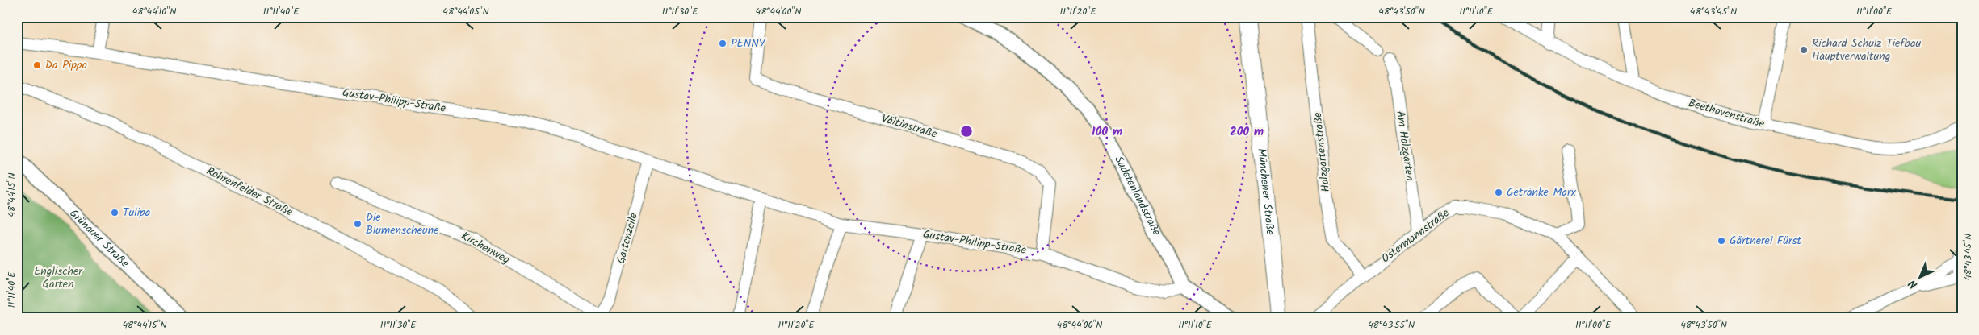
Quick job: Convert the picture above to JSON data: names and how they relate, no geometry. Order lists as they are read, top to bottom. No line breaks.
{"streets":{"main road":["Münchener Straße"],"street":["Gustav-Philipp-Straße","Beethovenstraße","Vältinstraße","Am Holzgarten","Holzgartenstraße","Rohrenfelder Straße","Sudetenlandstraße","Ostermannstraße","Grünauer Straße","Gartenzeile","Kirchenweg"]},"crossings":[["Gustav-Philipp-Straße","Vältinstraße"],["Gustav-Philipp-Straße","Sudetenlandstraße"],["Gustav-Philipp-Straße","Gartenzeile"],["Am Holzgarten","Ostermannstraße"],["Holzgartenstraße","Ostermannstraße"],["Gartenzeile","Kirchenweg"]],"parks":["Englischer Garten"],"places":["PENNY","Richard Schulz Tiefbau Hauptverwaltung","Da Pippo","Getränke Marx","Tulipa","Die Blumenscheune","Gärtnerei Fürst"],"north":"bottom left","coordinates":["48°44'10\"N","11°11'40\"E","48°44'05\"N","11°11'30\"E","48°44'00\"N","11°11'20\"E","48°43'50\"N","11°11'10\"E","48°43'45\"N","11°11'00\"E","48°44'15\"N","48°43'55\"N"],"rings":["100 m","200 m"]}
